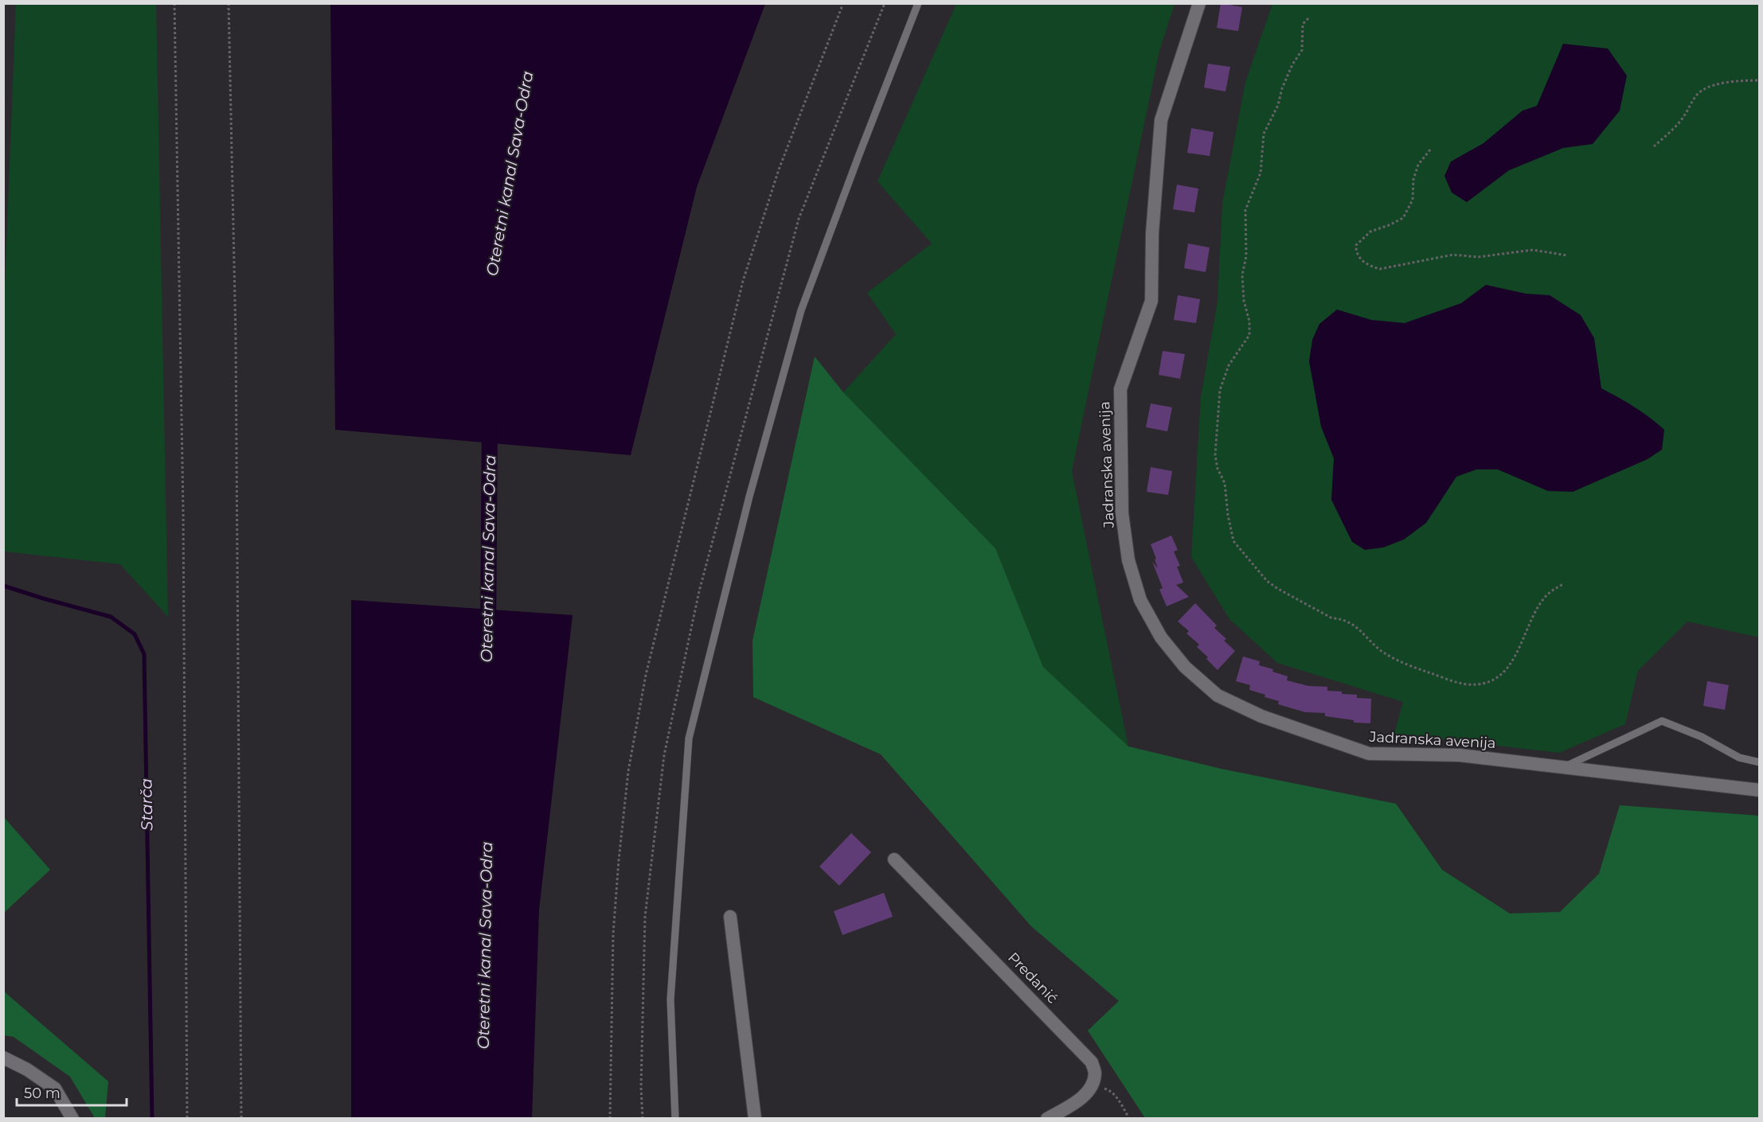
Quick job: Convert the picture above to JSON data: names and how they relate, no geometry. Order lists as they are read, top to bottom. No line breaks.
{"streets":{"street":["Jadranska avenija","Predanić"]},"water":["Oteretni kanal Sava-Odra","Starča"],"scale_bar":"50 m"}
